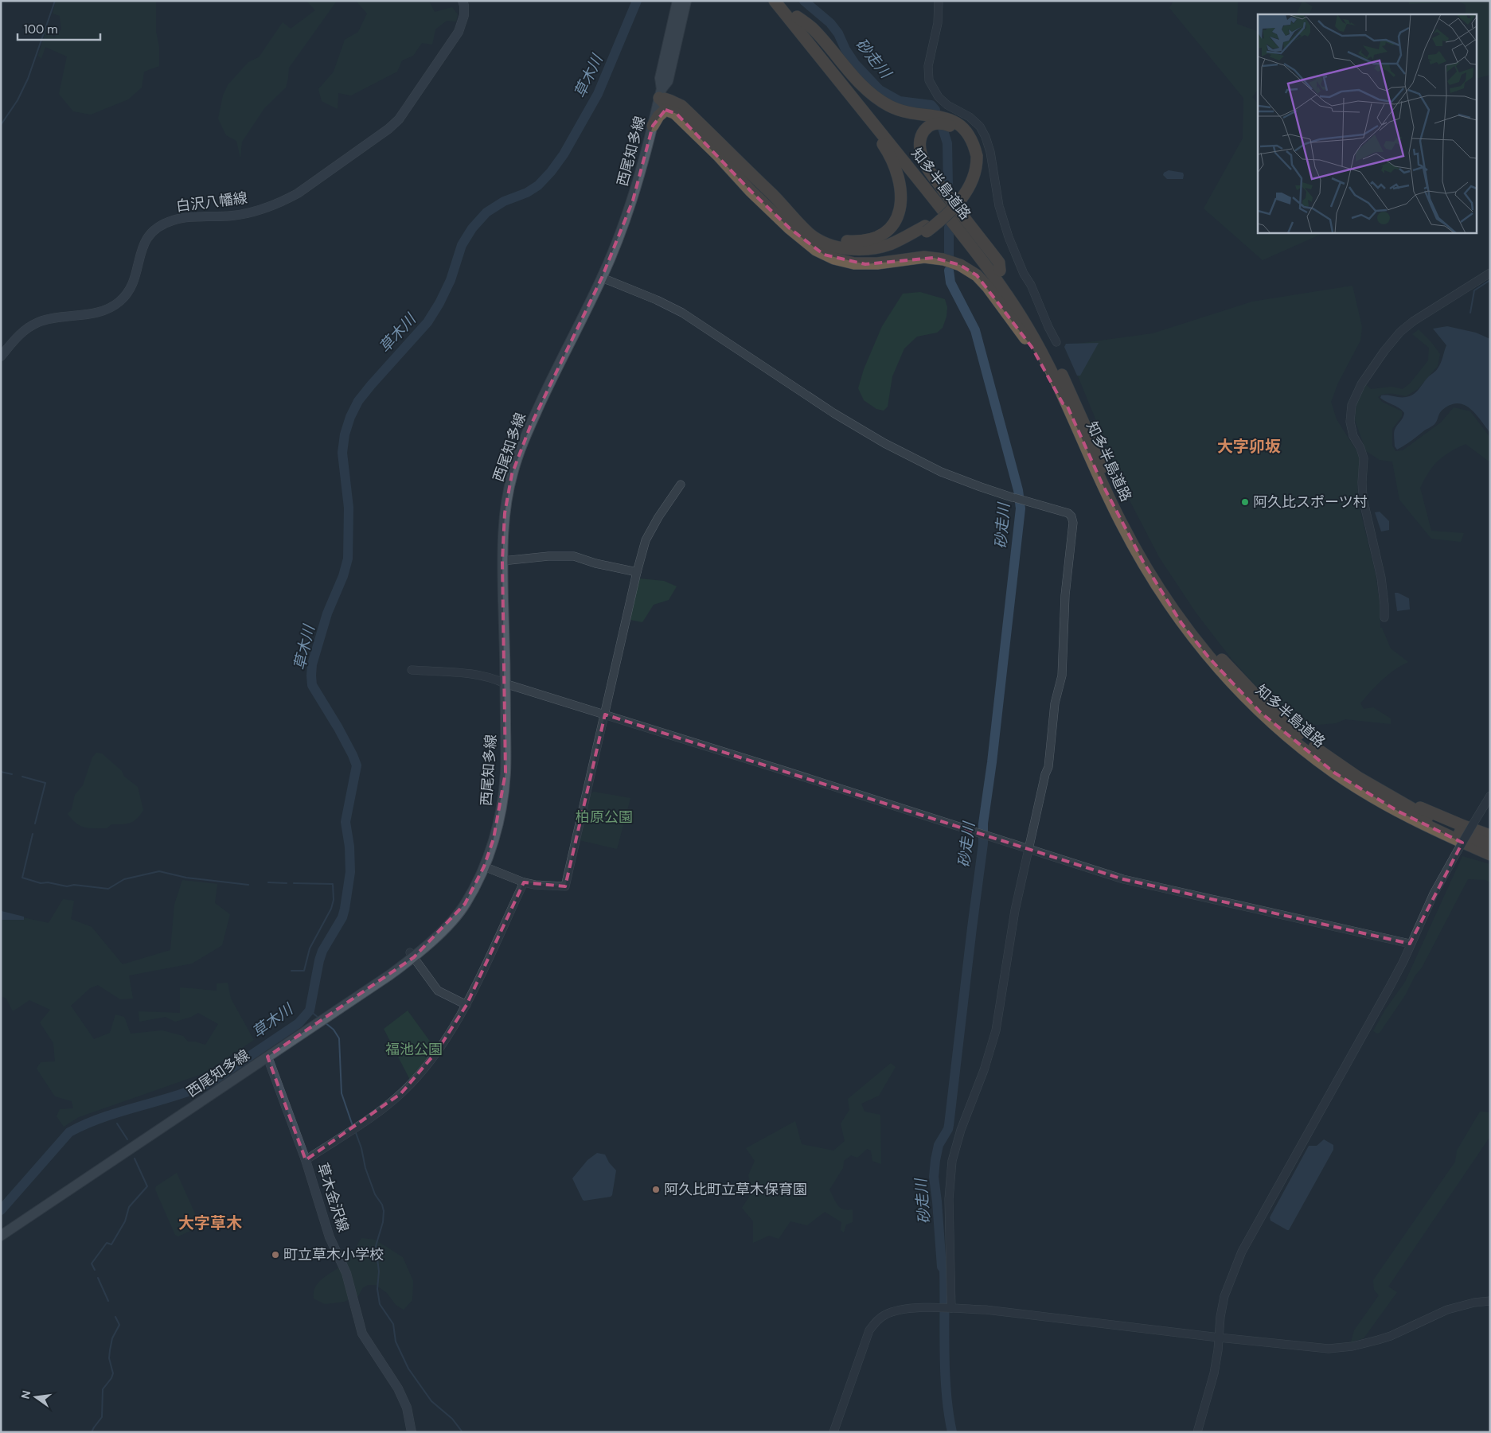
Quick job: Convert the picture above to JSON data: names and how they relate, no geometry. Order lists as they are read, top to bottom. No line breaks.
{"streets":{"highway":["知多半島道路"],"main road":["西尾知多線","白沢八幡線","草木金沢線"]},"crossings":[["西尾知多線","草木金沢線"]],"districts":["大字卯坂","大字草木"],"water":["砂走川","草木川"],"parks":["柏原公園","福池公園"],"places":["阿久比スポーツ村","阿久比町立草木保育園","町立草木小学校"],"scale_bar":"100 m","north":"left"}
